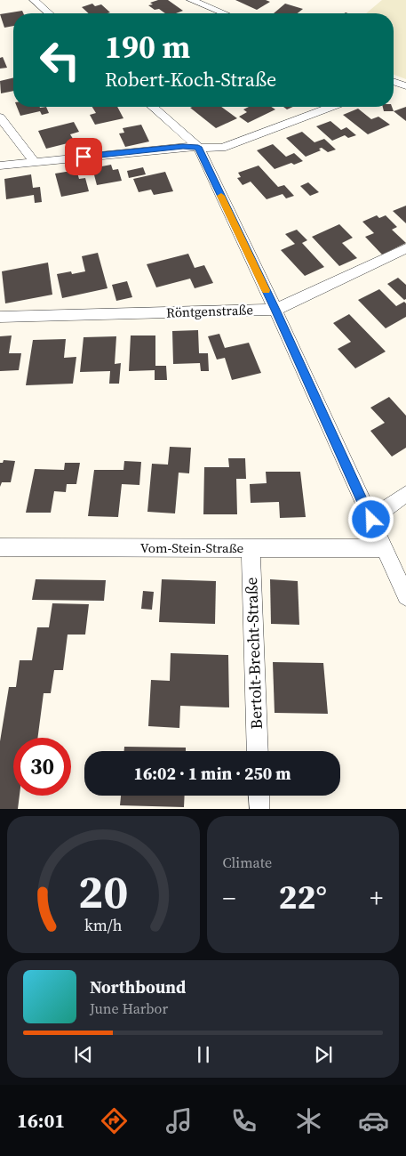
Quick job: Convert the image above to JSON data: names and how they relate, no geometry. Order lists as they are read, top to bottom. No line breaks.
{"streets":{"street":["Röntgenstraße","Vom-Stein-Straße","Bertolt-Brecht-Straße"]},"crossings":[["Vom-Stein-Straße","Bertolt-Brecht-Straße"]],"page":{"turn":["190 m","Robert-Koch-Straße"],"limit":"30","trip":"16:02 · 1 min · 250 m","tile":"Climate","heat":["−","22°","+"],"song":["Northbound","June Harbor"],"tabs":"16:01","gauge":["20","km/h"]}}
